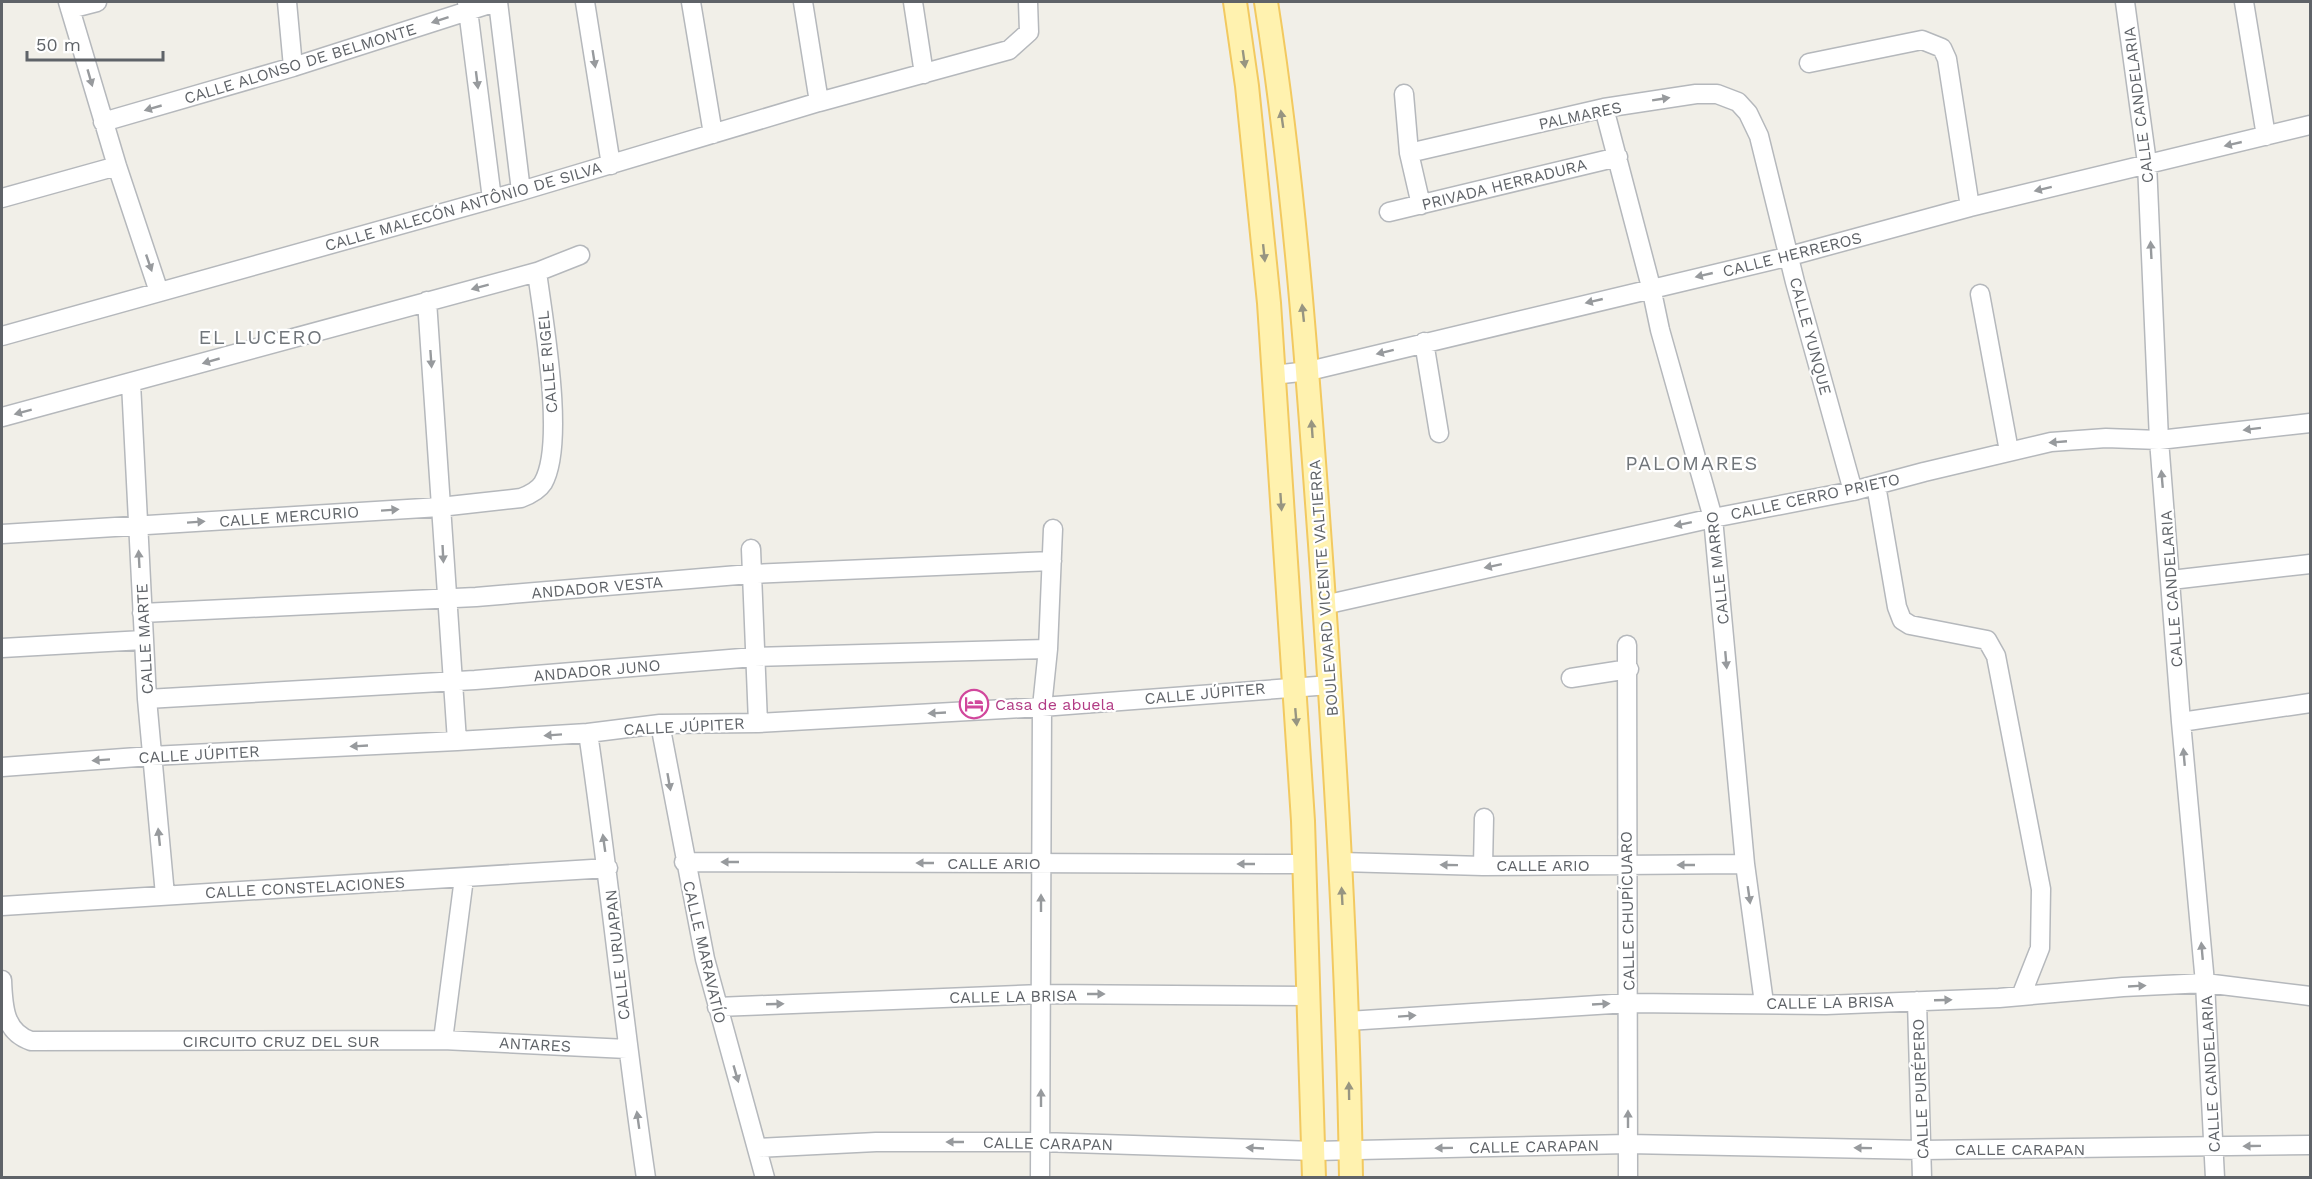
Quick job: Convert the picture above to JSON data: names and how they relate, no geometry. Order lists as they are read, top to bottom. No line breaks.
{"streets":{"main road":["BOULEVARD VICENTE VALTIERRA"],"street":["CALLE ALONSO DE BELMONTE","CALLE CANDELARIA","PALMARES","PRIVADA HERRADURA","CALLE MALECÓN ANTÔNIO DE SILVA","CALLE HERREROS","CALLE YUNQUE","CALLE RIGEL","CALLE CERRO PRIETO","CALLE MERCURIO","CALLE MARRO","ANDADOR VESTA","CALLE MARTE","ANDADOR JUNO","CALLE JÚPITER","CALLE ARIO","CALLE CONSTELACIONES","CALLE CHUPÍCUARO","CALLE MARAVATÍO","CALLE URUAPAN","CALLE LA BRISA","CIRCUITO CRUZ DEL SUR","ANTARES","CALLE PURÉPERO","CALLE CARAPAN"]},"crossings":[["CALLE CANDELARIA","CALLE HERREROS"],["CALLE CANDELARIA","CALLE CERRO PRIETO"],["CALLE CANDELARIA","CALLE LA BRISA"],["CALLE CANDELARIA","CALLE CARAPAN"],["PALMARES","CALLE YUNQUE"],["PALMARES","CALLE MARRO"],["PRIVADA HERRADURA","CALLE MARRO"],["CALLE HERREROS","CALLE YUNQUE"],["CALLE HERREROS","CALLE MARRO"],["CALLE HERREROS","BOULEVARD VICENTE VALTIERRA"],["CALLE YUNQUE","CALLE CERRO PRIETO"],["CALLE RIGEL","CALLE MERCURIO"],["CALLE CERRO PRIETO","CALLE MARRO"],["CALLE CERRO PRIETO","BOULEVARD VICENTE VALTIERRA"],["CALLE MERCURIO","CALLE MARTE"],["CALLE MARRO","CALLE ARIO"],["CALLE MARRO","CALLE LA BRISA"],["ANDADOR VESTA","CALLE MARTE"],["BOULEVARD VICENTE VALTIERRA","CALLE JÚPITER"],["BOULEVARD VICENTE VALTIERRA","CALLE ARIO"],["BOULEVARD VICENTE VALTIERRA","CALLE LA BRISA"],["BOULEVARD VICENTE VALTIERRA","CALLE CARAPAN"],["CALLE MARTE","ANDADOR JUNO"],["CALLE MARTE","CALLE JÚPITER"],["CALLE MARTE","CALLE CONSTELACIONES"],["CALLE JÚPITER","CALLE MARAVATÍO"],["CALLE JÚPITER","CALLE URUAPAN"],["CALLE ARIO","CALLE CHUPÍCUARO"],["CALLE ARIO","CALLE MARAVATÍO"],["CALLE CONSTELACIONES","CALLE URUAPAN"],["CALLE CHUPÍCUARO","CALLE LA BRISA"],["CALLE CHUPÍCUARO","CALLE CARAPAN"],["CALLE MARAVATÍO","CALLE LA BRISA"],["CALLE MARAVATÍO","CALLE CARAPAN"],["CALLE URUAPAN","ANTARES"],["CALLE LA BRISA","CALLE PURÉPERO"],["CIRCUITO CRUZ DEL SUR","ANTARES"],["CALLE PURÉPERO","CALLE CARAPAN"]],"one_way":["CALLE ALONSO DE BELMONTE","CALLE CANDELARIA","PALMARES","CALLE HERREROS","CALLE CERRO PRIETO","CALLE MARRO","CALLE MARTE","CALLE JÚPITER","CALLE ARIO","CALLE MARAVATÍO","CALLE URUAPAN","CALLE LA BRISA","CALLE CARAPAN"],"districts":["EL LUCERO","PALOMARES"],"places":{"hotel":["Casa de abuela"]},"scale_bar":"50 m"}
